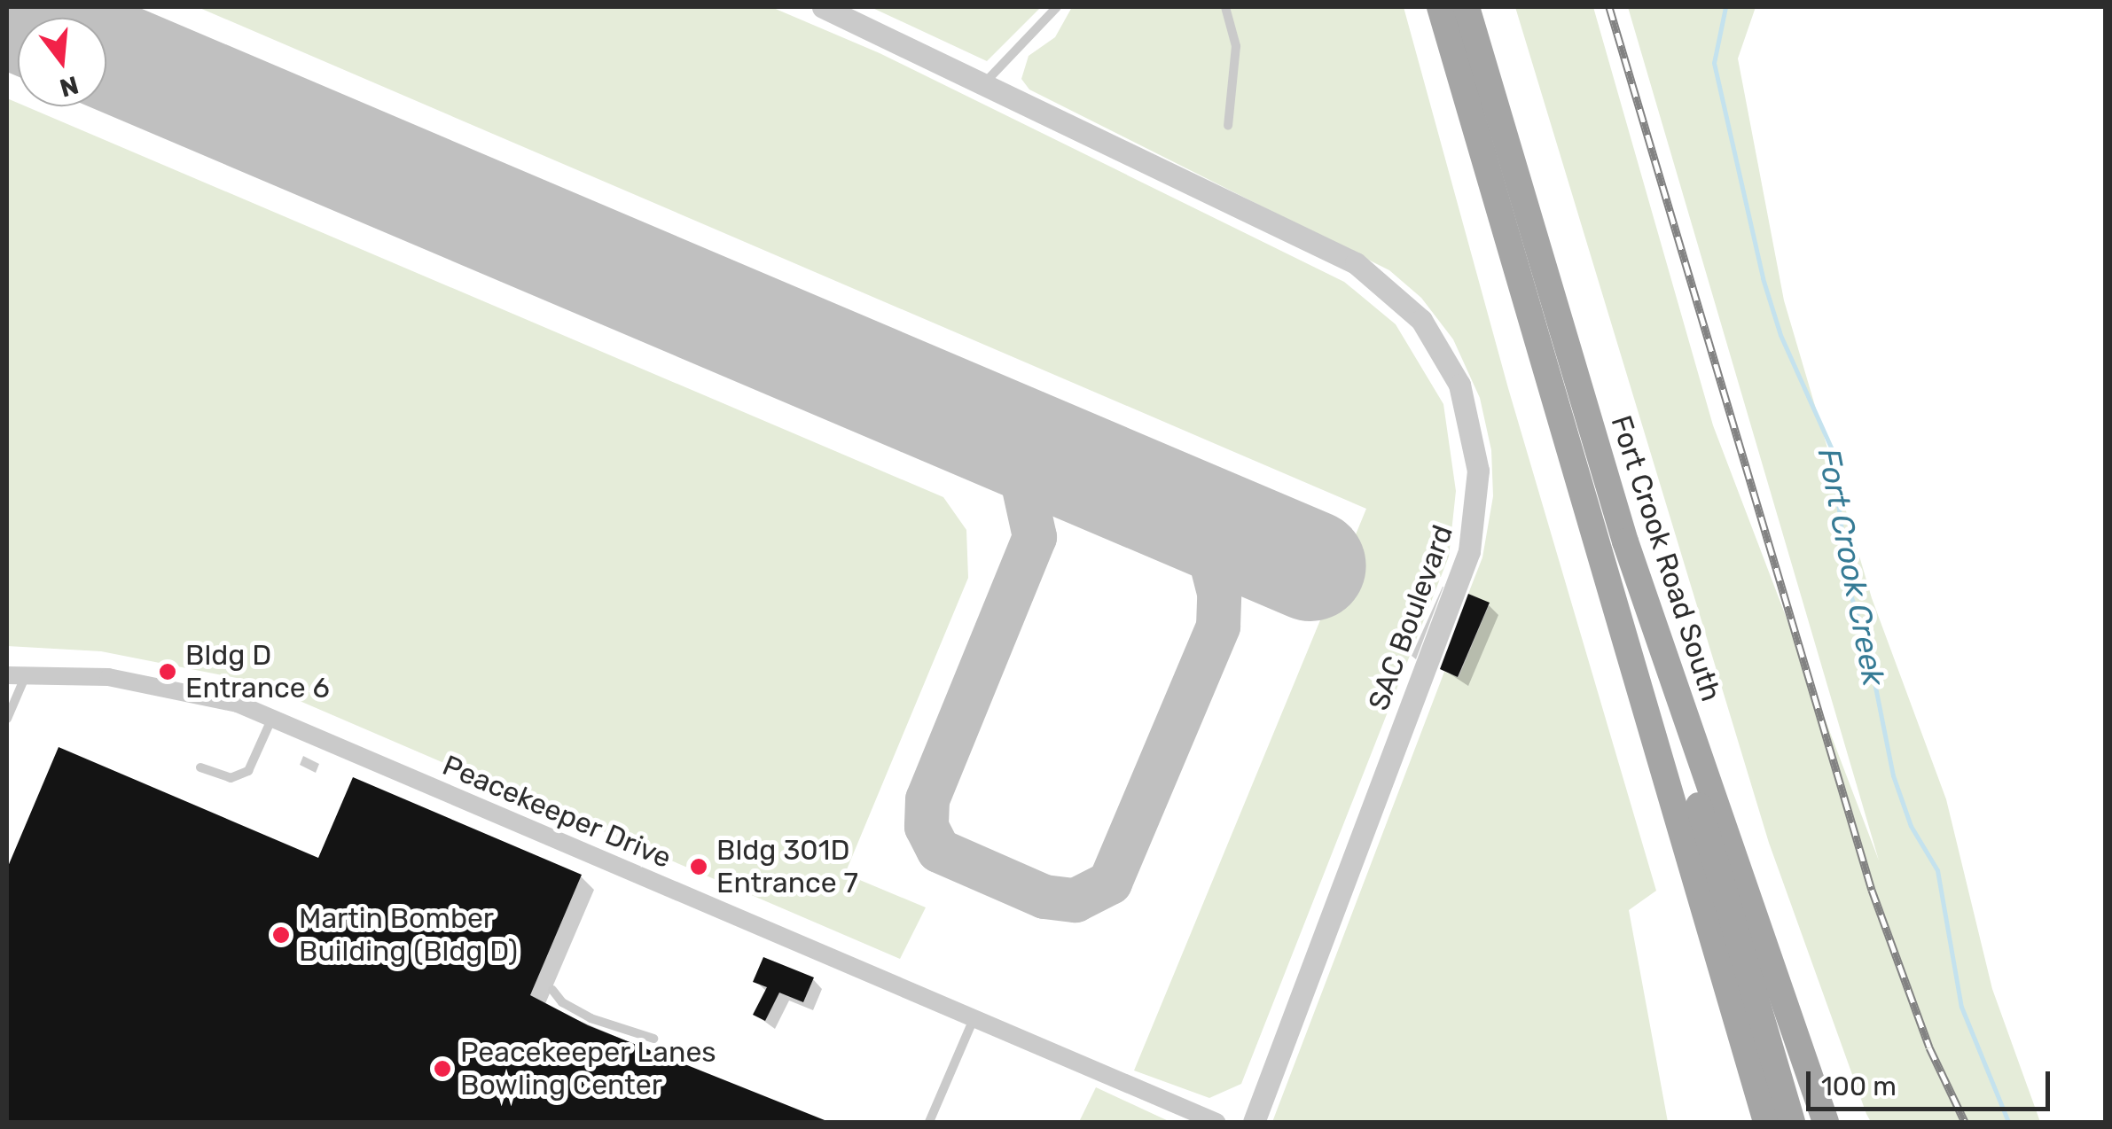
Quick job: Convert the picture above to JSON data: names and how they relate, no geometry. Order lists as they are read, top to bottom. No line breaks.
{"streets":{"main road":["Fort Crook Road South"],"street":["SAC Boulevard","Peacekeeper Drive"]},"water":["Fort Crook Creek"],"places":["Bldg D Entrance 6","Bldg 301D Entrance 7","Martin Bomber Building (Bldg D)","Peacekeeper Lanes Bowling Center"],"scale_bar":"100 m","north":"bottom"}
